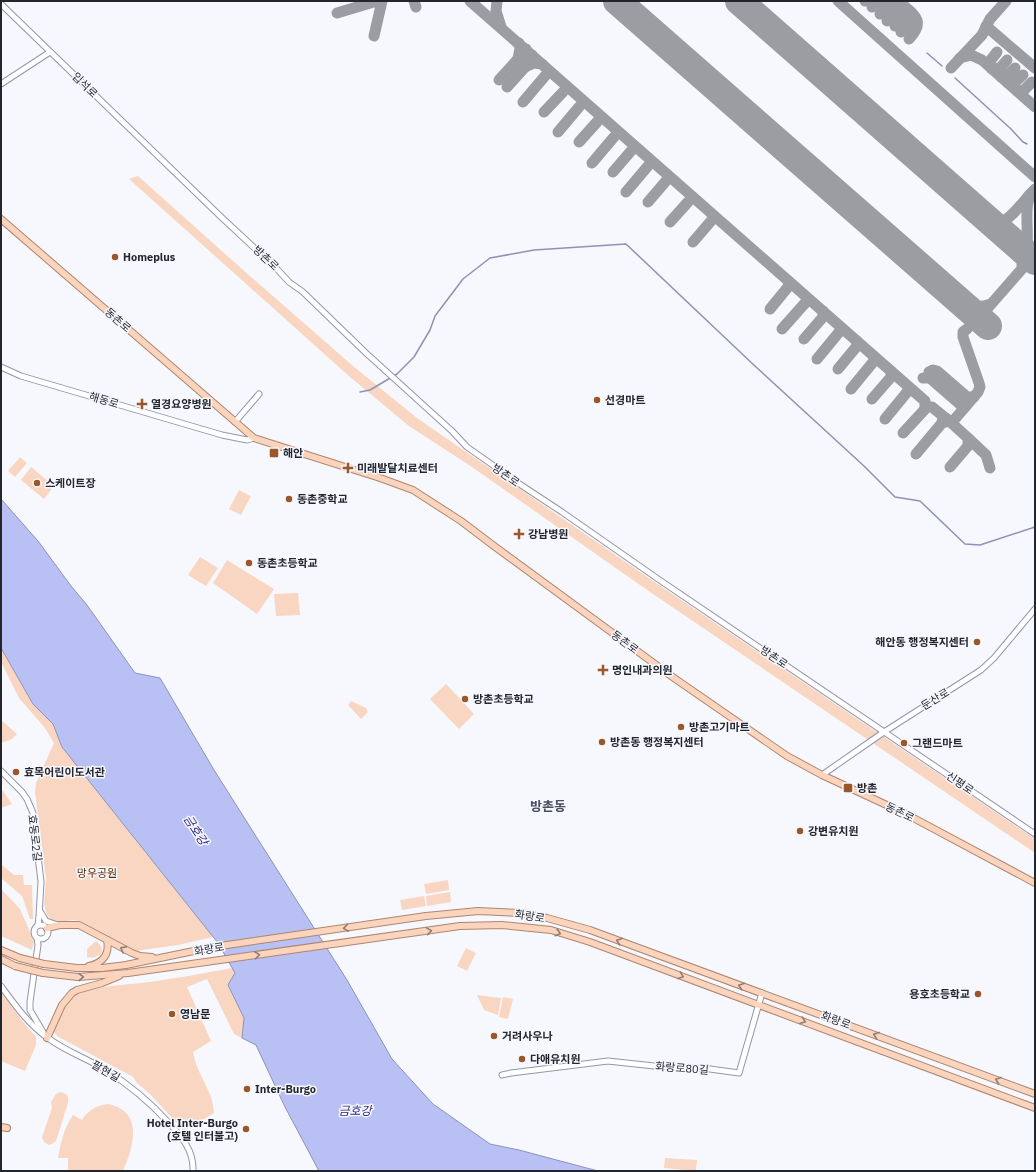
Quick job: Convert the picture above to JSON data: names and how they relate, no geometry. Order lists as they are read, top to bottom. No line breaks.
{"streets":{"main road":["동촌로","화랑로"],"street":["입석로","방촌로","해동로","둔산로","신평로","효동로2길","화랑로80길","팔현길"]},"crossings":[["입석로","방촌로"],["방촌로","둔산로"],["방촌로","신평로"],["동촌로","해동로"],["동촌로","둔산로"],["둔산로","신평로"],["화랑로","화랑로80길"]],"districts":["방촌동"],"water":["금호강"],"parks":["망우공원"],"places":{"other":["Homeplus","선경마트","스케이트장","동촌중학교","동촌초등학교","해안동 행정복지센터","방촌초등학교","방촌고기마트","방촌동 행정복지센터","그랜드마트","효목어린이도서관","강변유치원","용호초등학교","영남문","거려사우나","다애유치원","Inter-Burgo","Hotel Inter-Burgo (호텔 인터불고)"],"health":["열경요양병원","미래발달치료센터","강남병원","명인내과의원"],"transit":["해안","방촌"]}}
